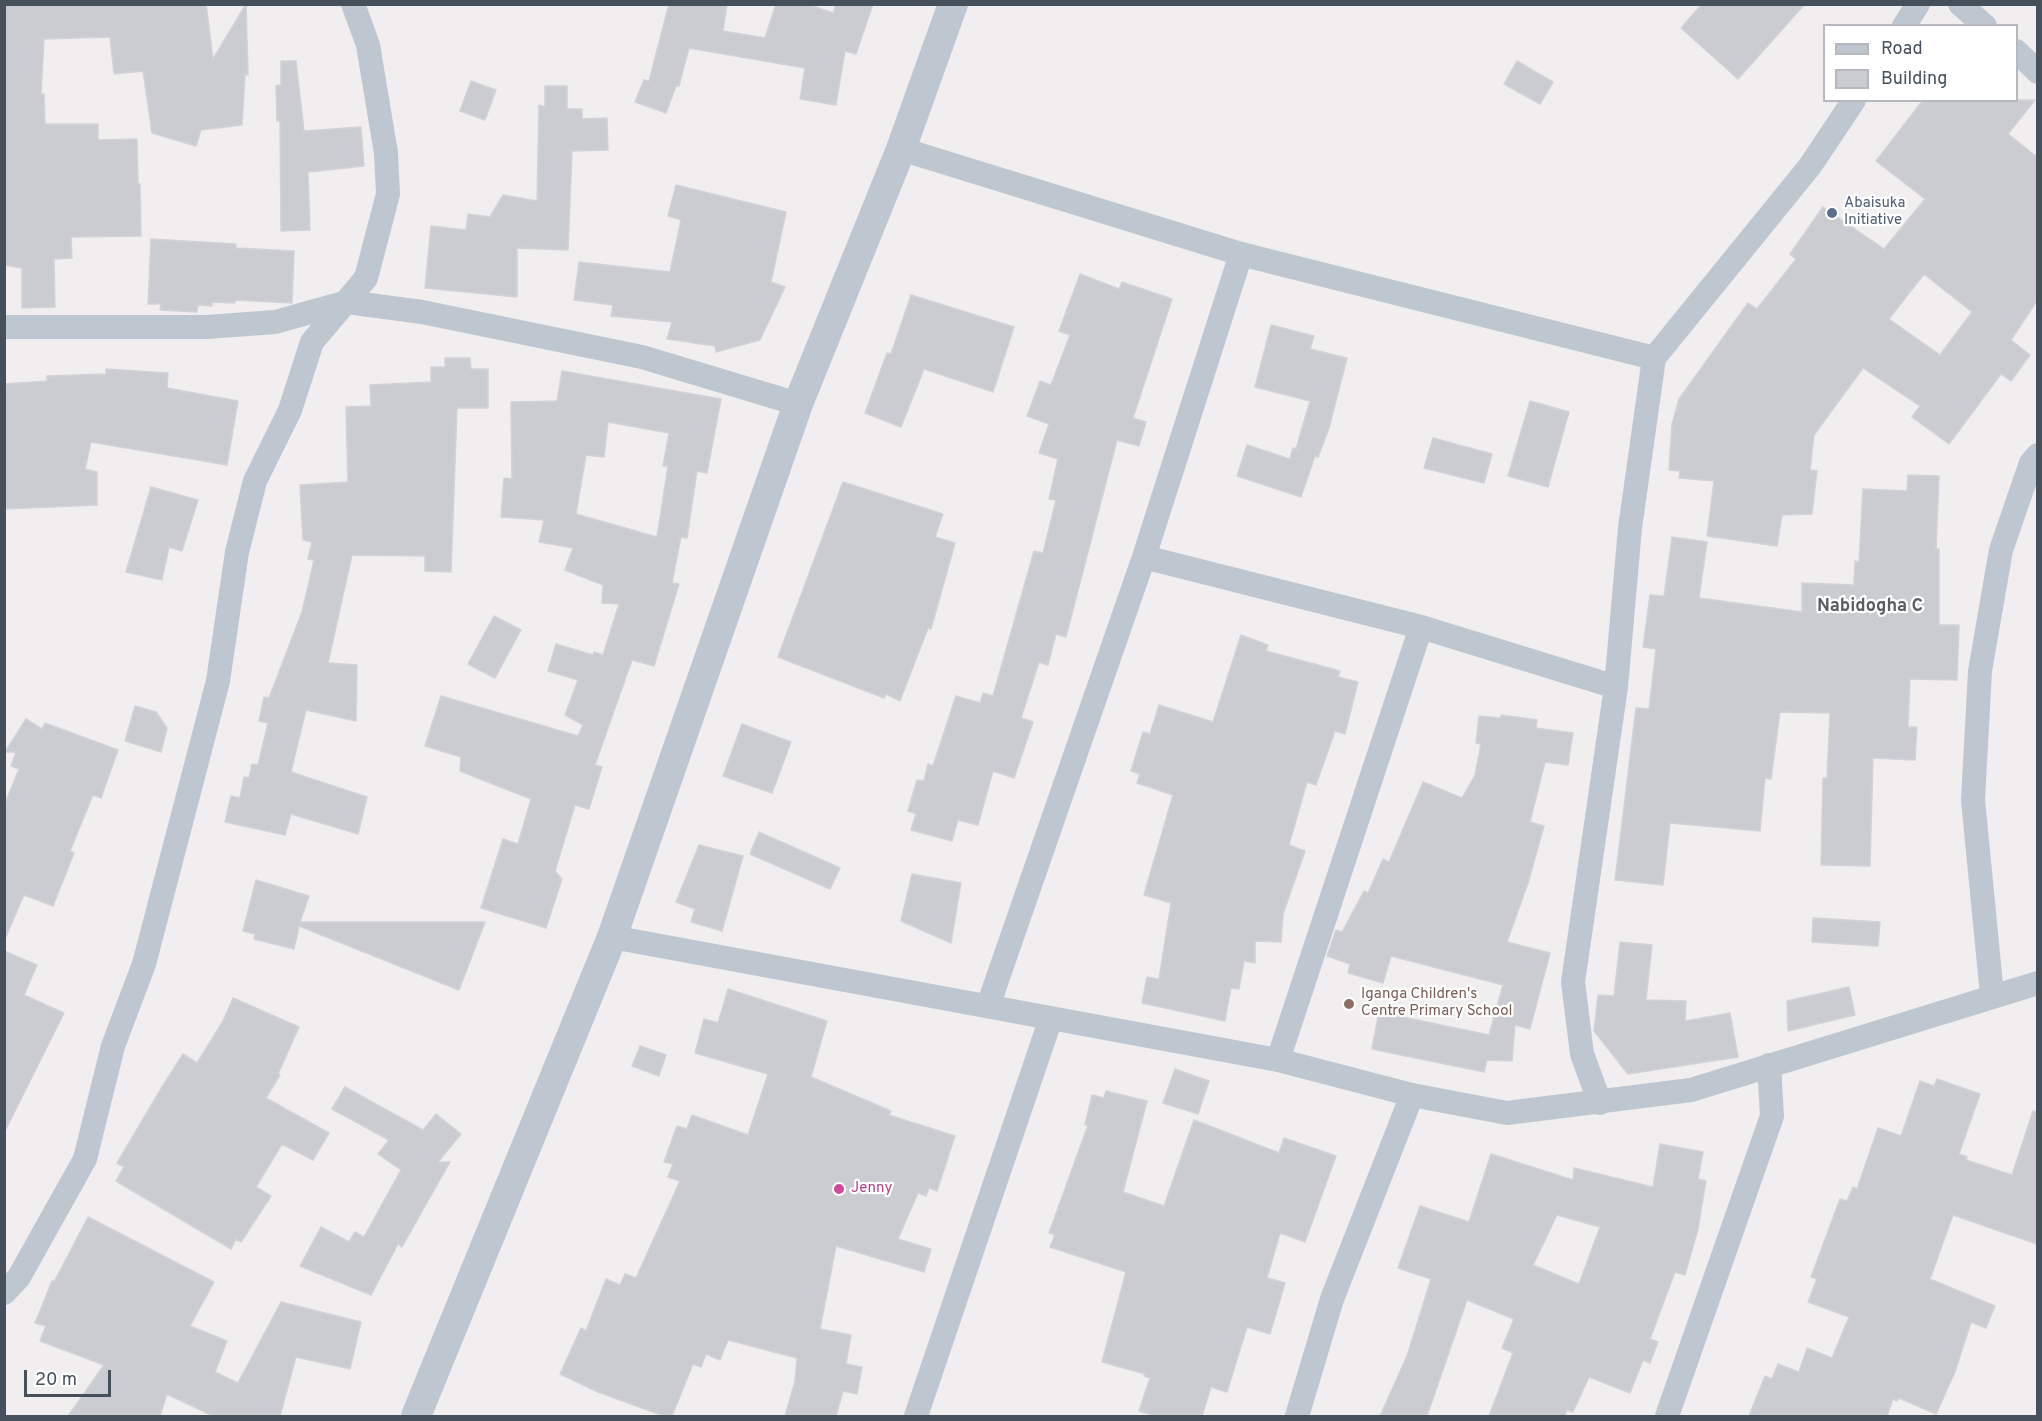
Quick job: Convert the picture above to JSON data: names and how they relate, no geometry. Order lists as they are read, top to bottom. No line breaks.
{"districts":["Nabidogha C"],"places":["Abaisuka Initiative","Iganga Children's Centre Primary School","Jenny"],"legend":["Road","Building"],"scale_bar":"20 m"}
